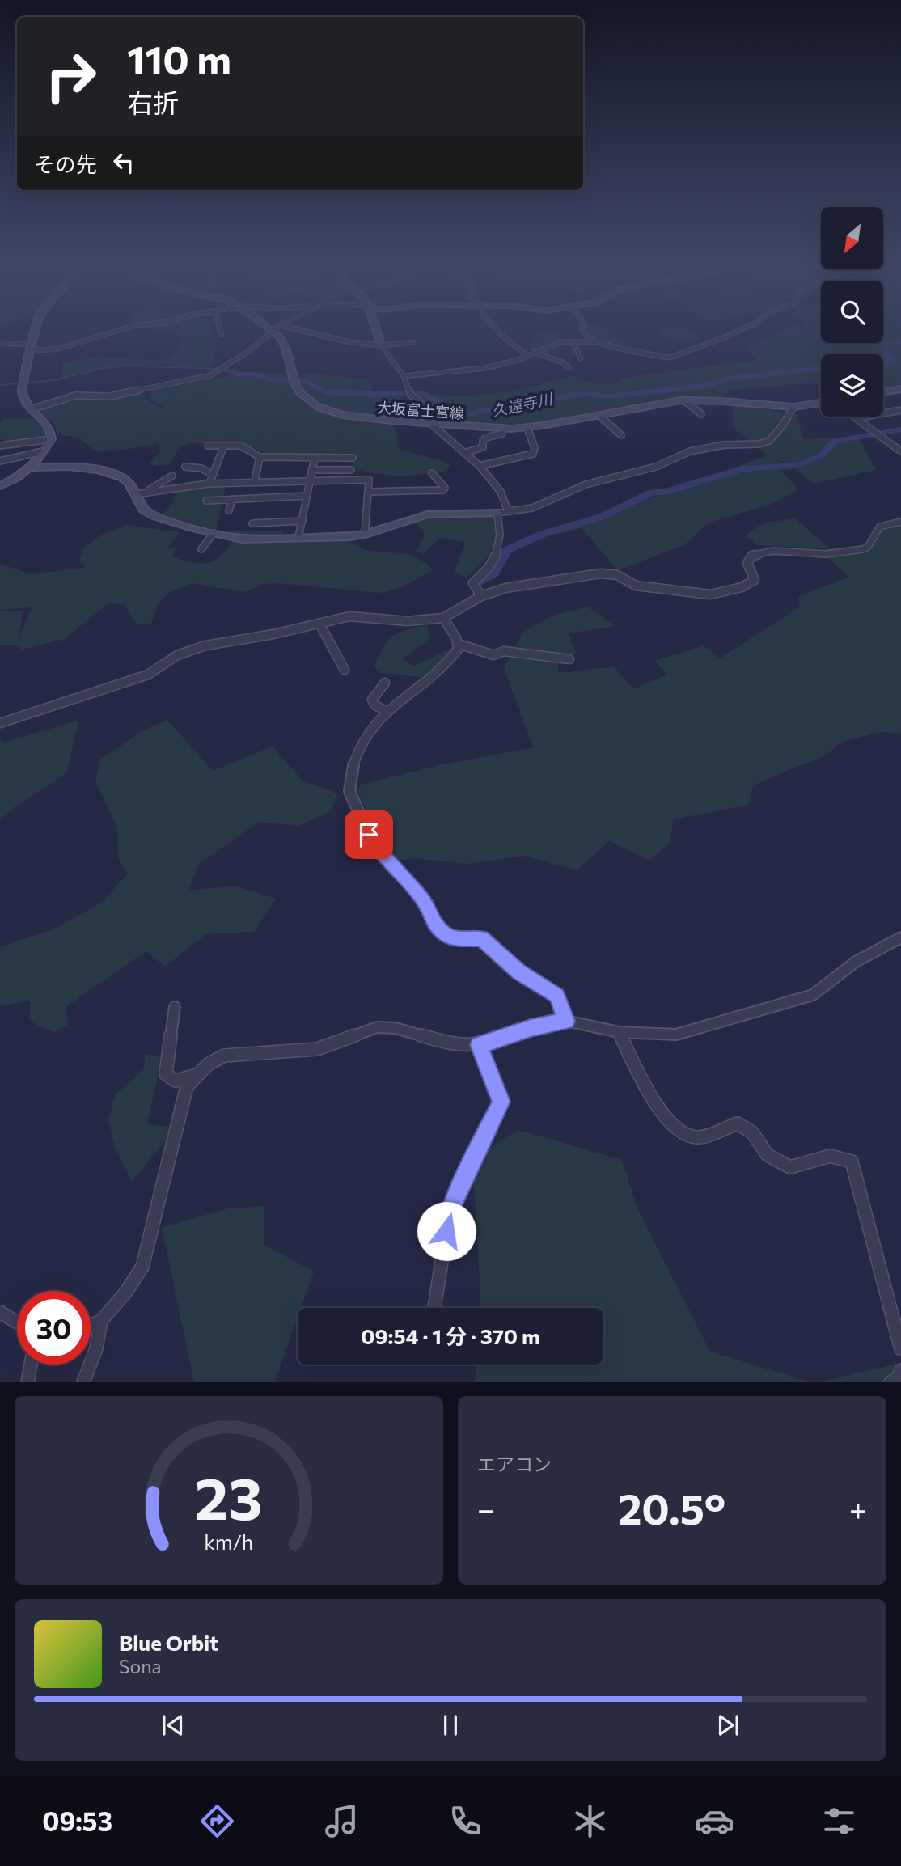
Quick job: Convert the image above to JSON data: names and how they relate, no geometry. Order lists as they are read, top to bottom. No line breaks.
{"streets":{"street":["大坂富士宮線"]},"water":["久遠寺川"],"north":"bottom left","page":{"turn":["110 m","右折"],"then":"その先","limit":"30","trip":"09:54 · 1 分 · 370 m","tile":"エアコン","heat":["−","20.5°","+"],"song":["Blue Orbit","Sona"],"tabs":"09:53","gauge":["23","km/h"]}}
